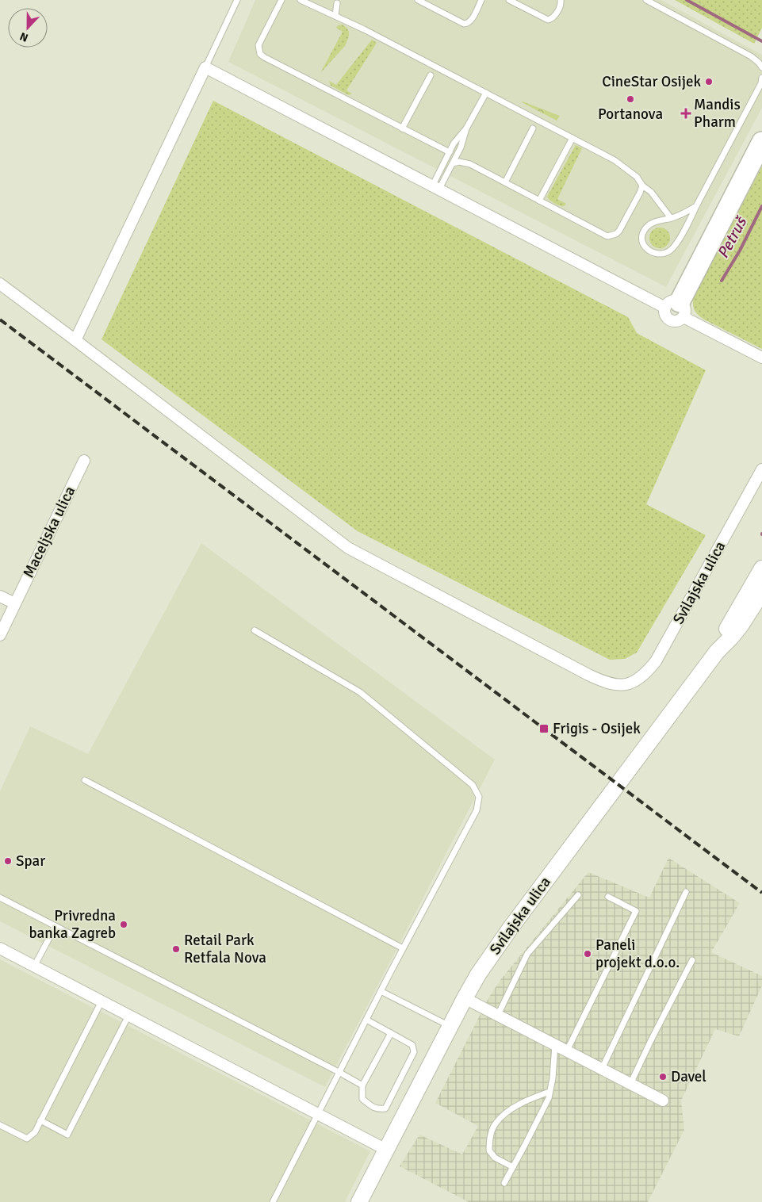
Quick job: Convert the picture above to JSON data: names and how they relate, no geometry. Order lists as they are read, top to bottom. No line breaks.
{"streets":{"main road":["Svilajska ulica"],"street":["Maceljska ulica"]},"water":["Petruš"],"places":{"other":["CineStar Osijek","Portanova","Spar","Privredna banka Zagreb","Retail Park Retfala Nova","Paneli projekt d.o.o.","Davel"],"health":["Mandis Pharm"],"transit":["Frigis - Osijek"]},"north":"bottom"}
